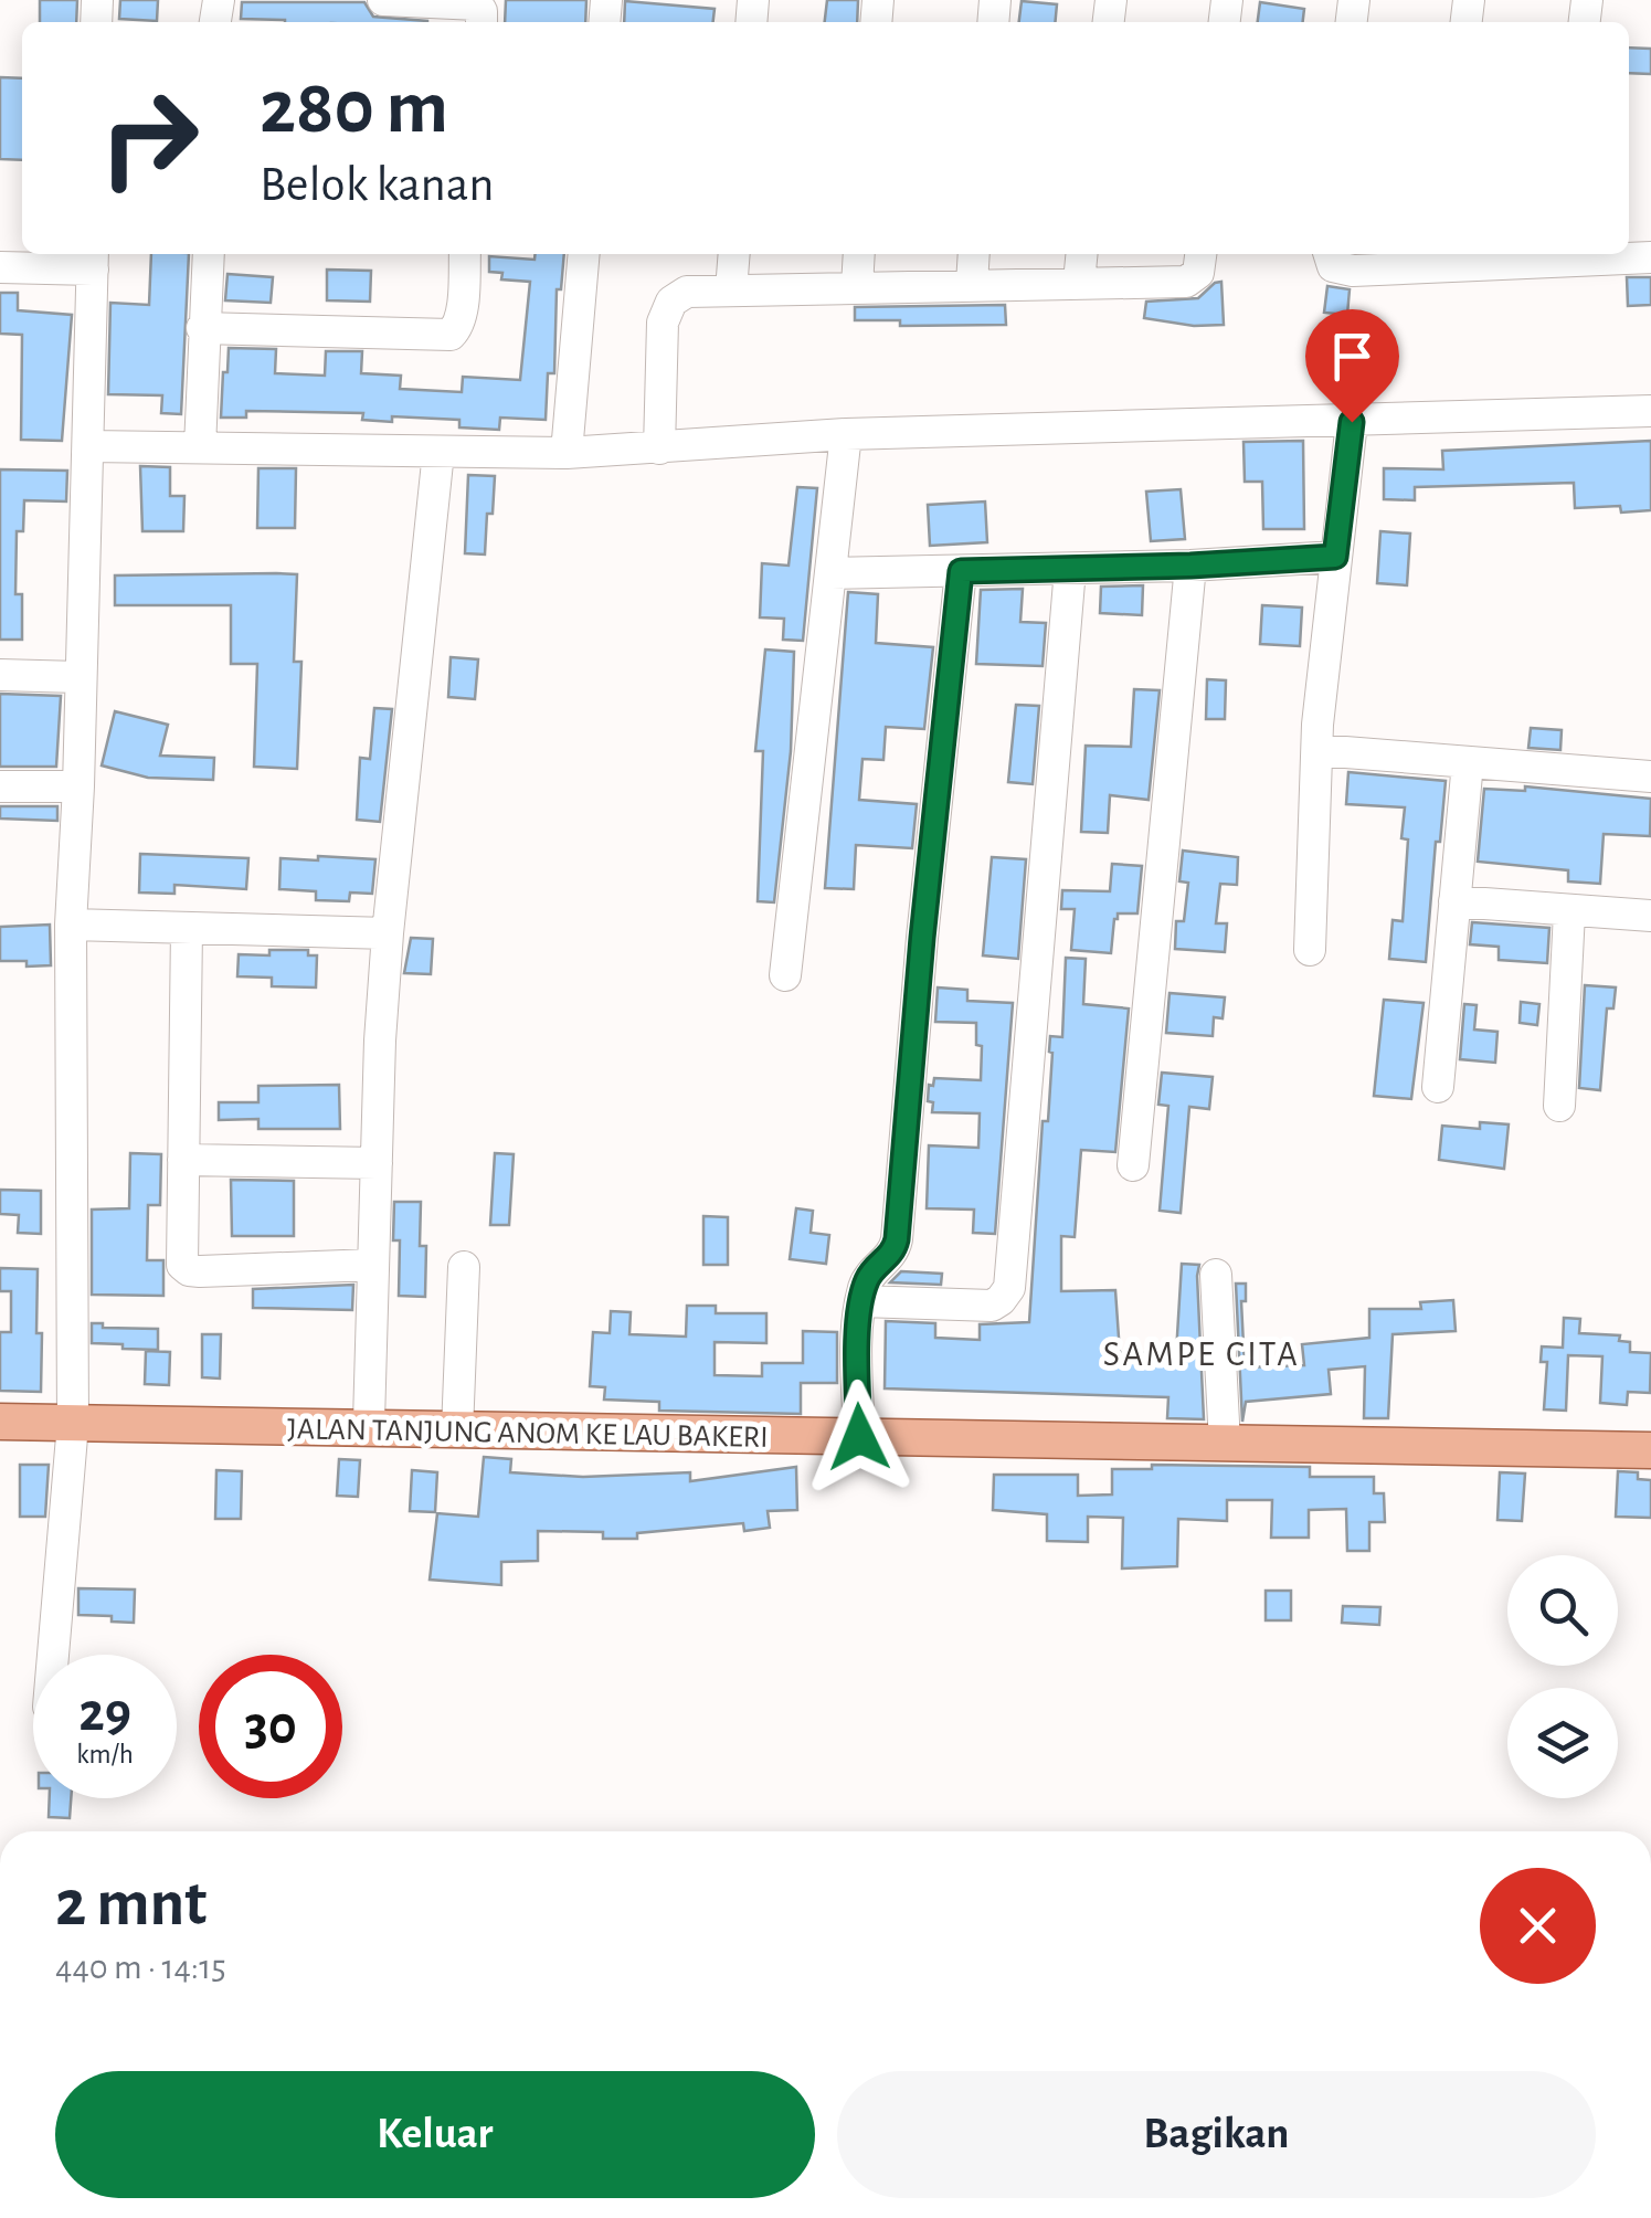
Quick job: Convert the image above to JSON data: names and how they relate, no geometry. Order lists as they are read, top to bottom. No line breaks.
{"streets":{"main road":["JALAN TANJUNG ANOM KE LAU BAKERI"]},"districts":["SAMPE CITA"],"page":{"turn":["280 m","Belok kanan"],"speed":"29 km/h","limit":"30","heading":["2 mnt","440 m · 14:15"],"buttons":["Keluar","Bagikan"]}}
